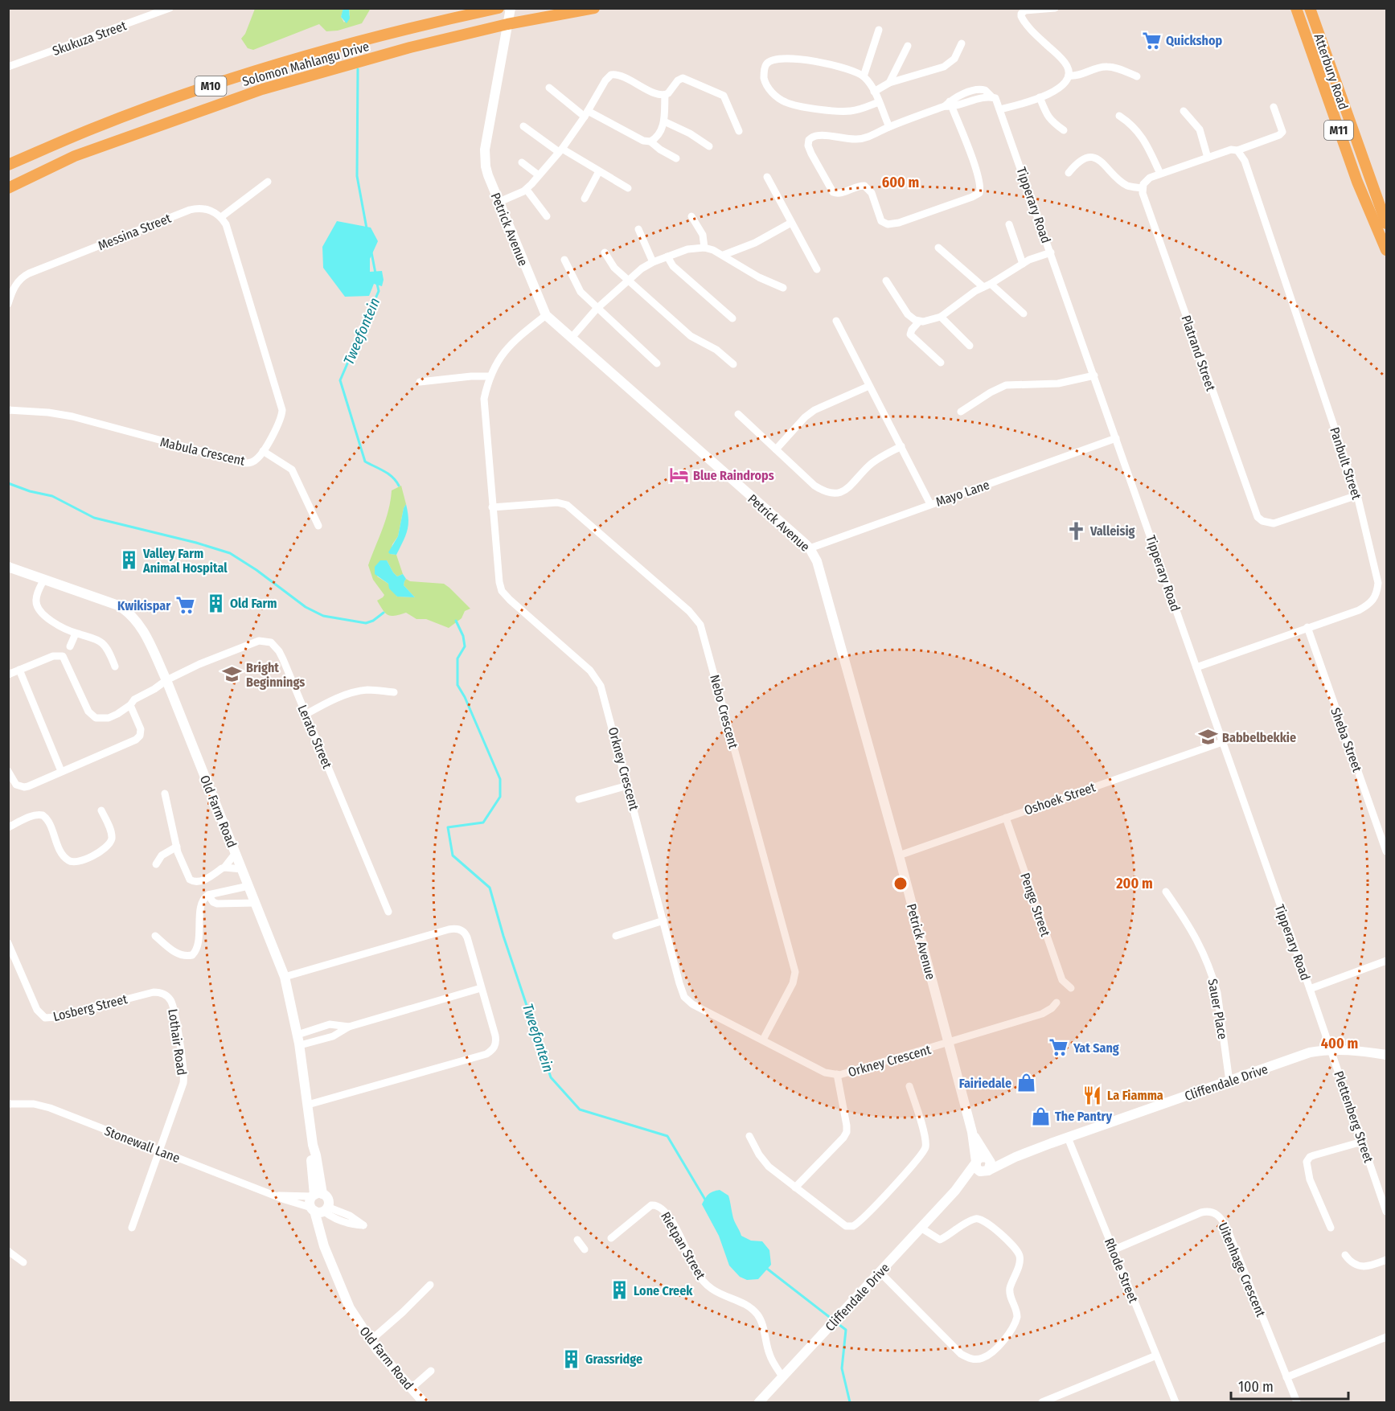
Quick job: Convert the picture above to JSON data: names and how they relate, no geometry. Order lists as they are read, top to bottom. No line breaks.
{"streets":{"main road":["Solomon Mahlangu Drive","Atterbury Road","M10","M11"],"street":["Skukuza Street","Tipperary Road","Petrick Avenue","Messina Street","Platrand Street","Mabula Crescent","Panbult Street","Mayo Lane","Nebo Crescent","Lerato Street","Sheba Street","Orkney Crescent","Oshoek Street","Old Farm Road","Penge Street","Losberg Street","Sauer Place","Lothair Road","Cliffendale Drive","Plettenberg Street","Stonewall Lane","Rietpan Street","Uitenhage Crescent","Rhode Street"]},"crossings":[["Solomon Mahlangu Drive","Petrick Avenue"],["Tipperary Road","Panbult Street"],["Tipperary Road","Mayo Lane"],["Tipperary Road","Oshoek Street"],["Tipperary Road","Cliffendale Drive"],["Tipperary Road","Plettenberg Street"],["Petrick Avenue","Mayo Lane"],["Petrick Avenue","Orkney Crescent"],["Petrick Avenue","Oshoek Street"],["Petrick Avenue","Cliffendale Drive"],["Messina Street","Mabula Crescent"],["Platrand Street","Panbult Street"],["Panbult Street","Sheba Street"],["Nebo Crescent","Orkney Crescent"],["Lerato Street","Old Farm Road"],["Oshoek Street","Penge Street"],["Old Farm Road","Stonewall Lane"],["Losberg Street","Lothair Road"],["Sauer Place","Cliffendale Drive"],["Lothair Road","Stonewall Lane"],["Cliffendale Drive","Plettenberg Street"],["Cliffendale Drive","Rietpan Street"],["Cliffendale Drive","Rhode Street"],["Uitenhage Crescent","Rhode Street"]],"water":["Tweefontein"],"places":{"supermarket":["Quickshop","Kwikispar","Yat Sang"],"hotel":["Blue Raindrops"],"church":["Valleisig"],"building":["Valley Farm Animal Hospital","Old Farm","Lone Creek","Grassridge"],"school or university":["Bright Beginnings","Babbelbekkie"],"shop":["Fairiedale","The Pantry"],"restaurant":["La Fiamma"]},"scale_bar":"100 m","rings":["600 m","200 m","400 m"]}
